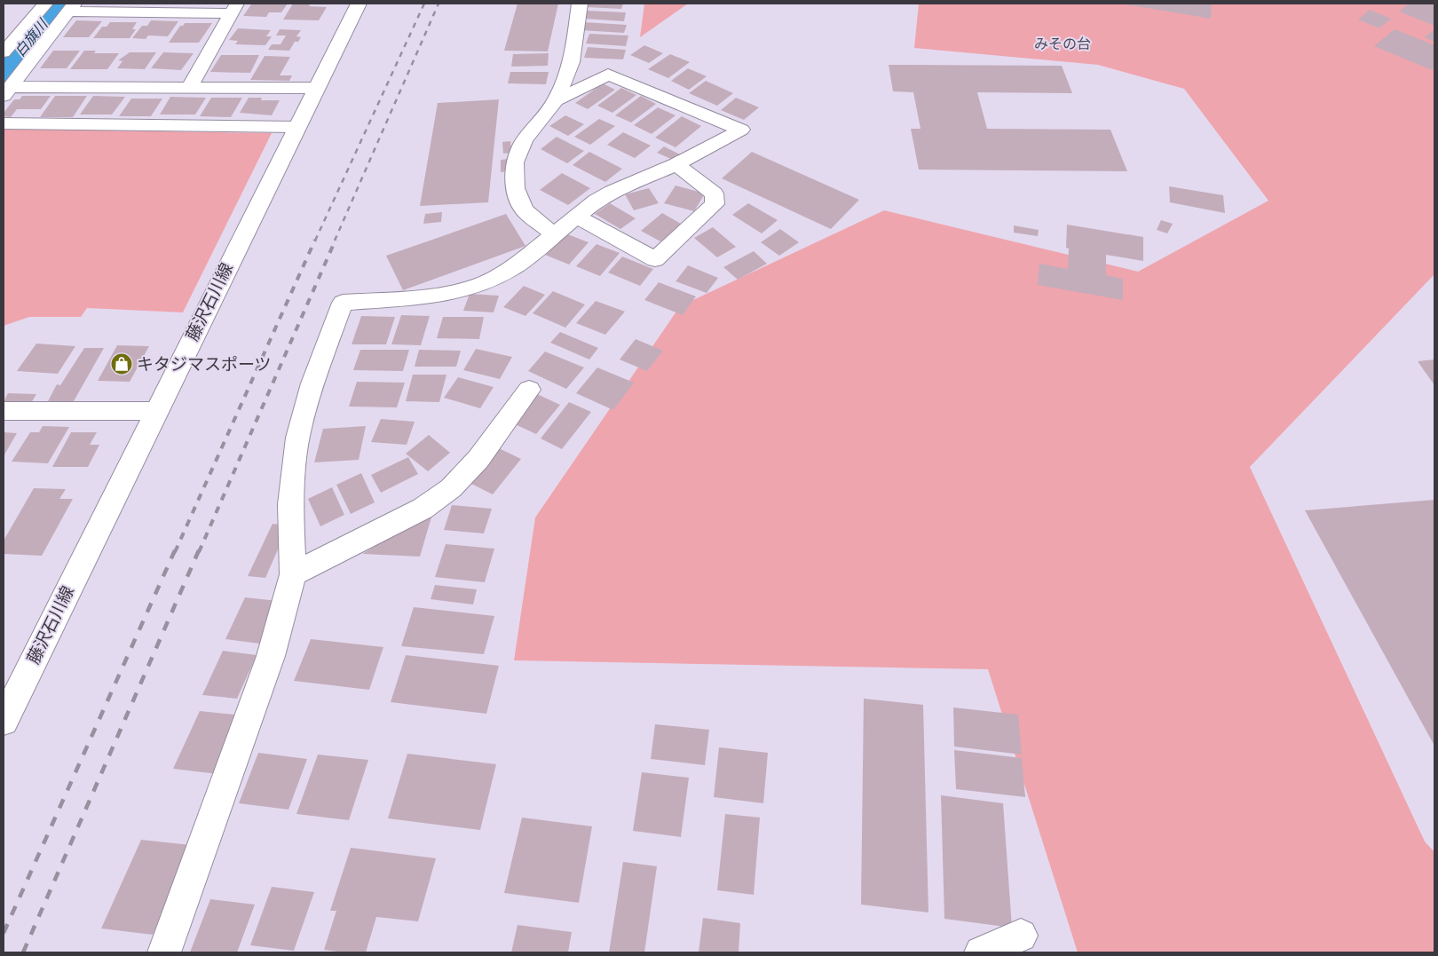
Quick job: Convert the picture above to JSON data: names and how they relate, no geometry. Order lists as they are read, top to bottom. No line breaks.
{"streets":{"street":["藤沢石川線"]},"districts":["みその台"],"water":["白旗川"],"places":{"shop":["キタジマスポーツ"]}}
